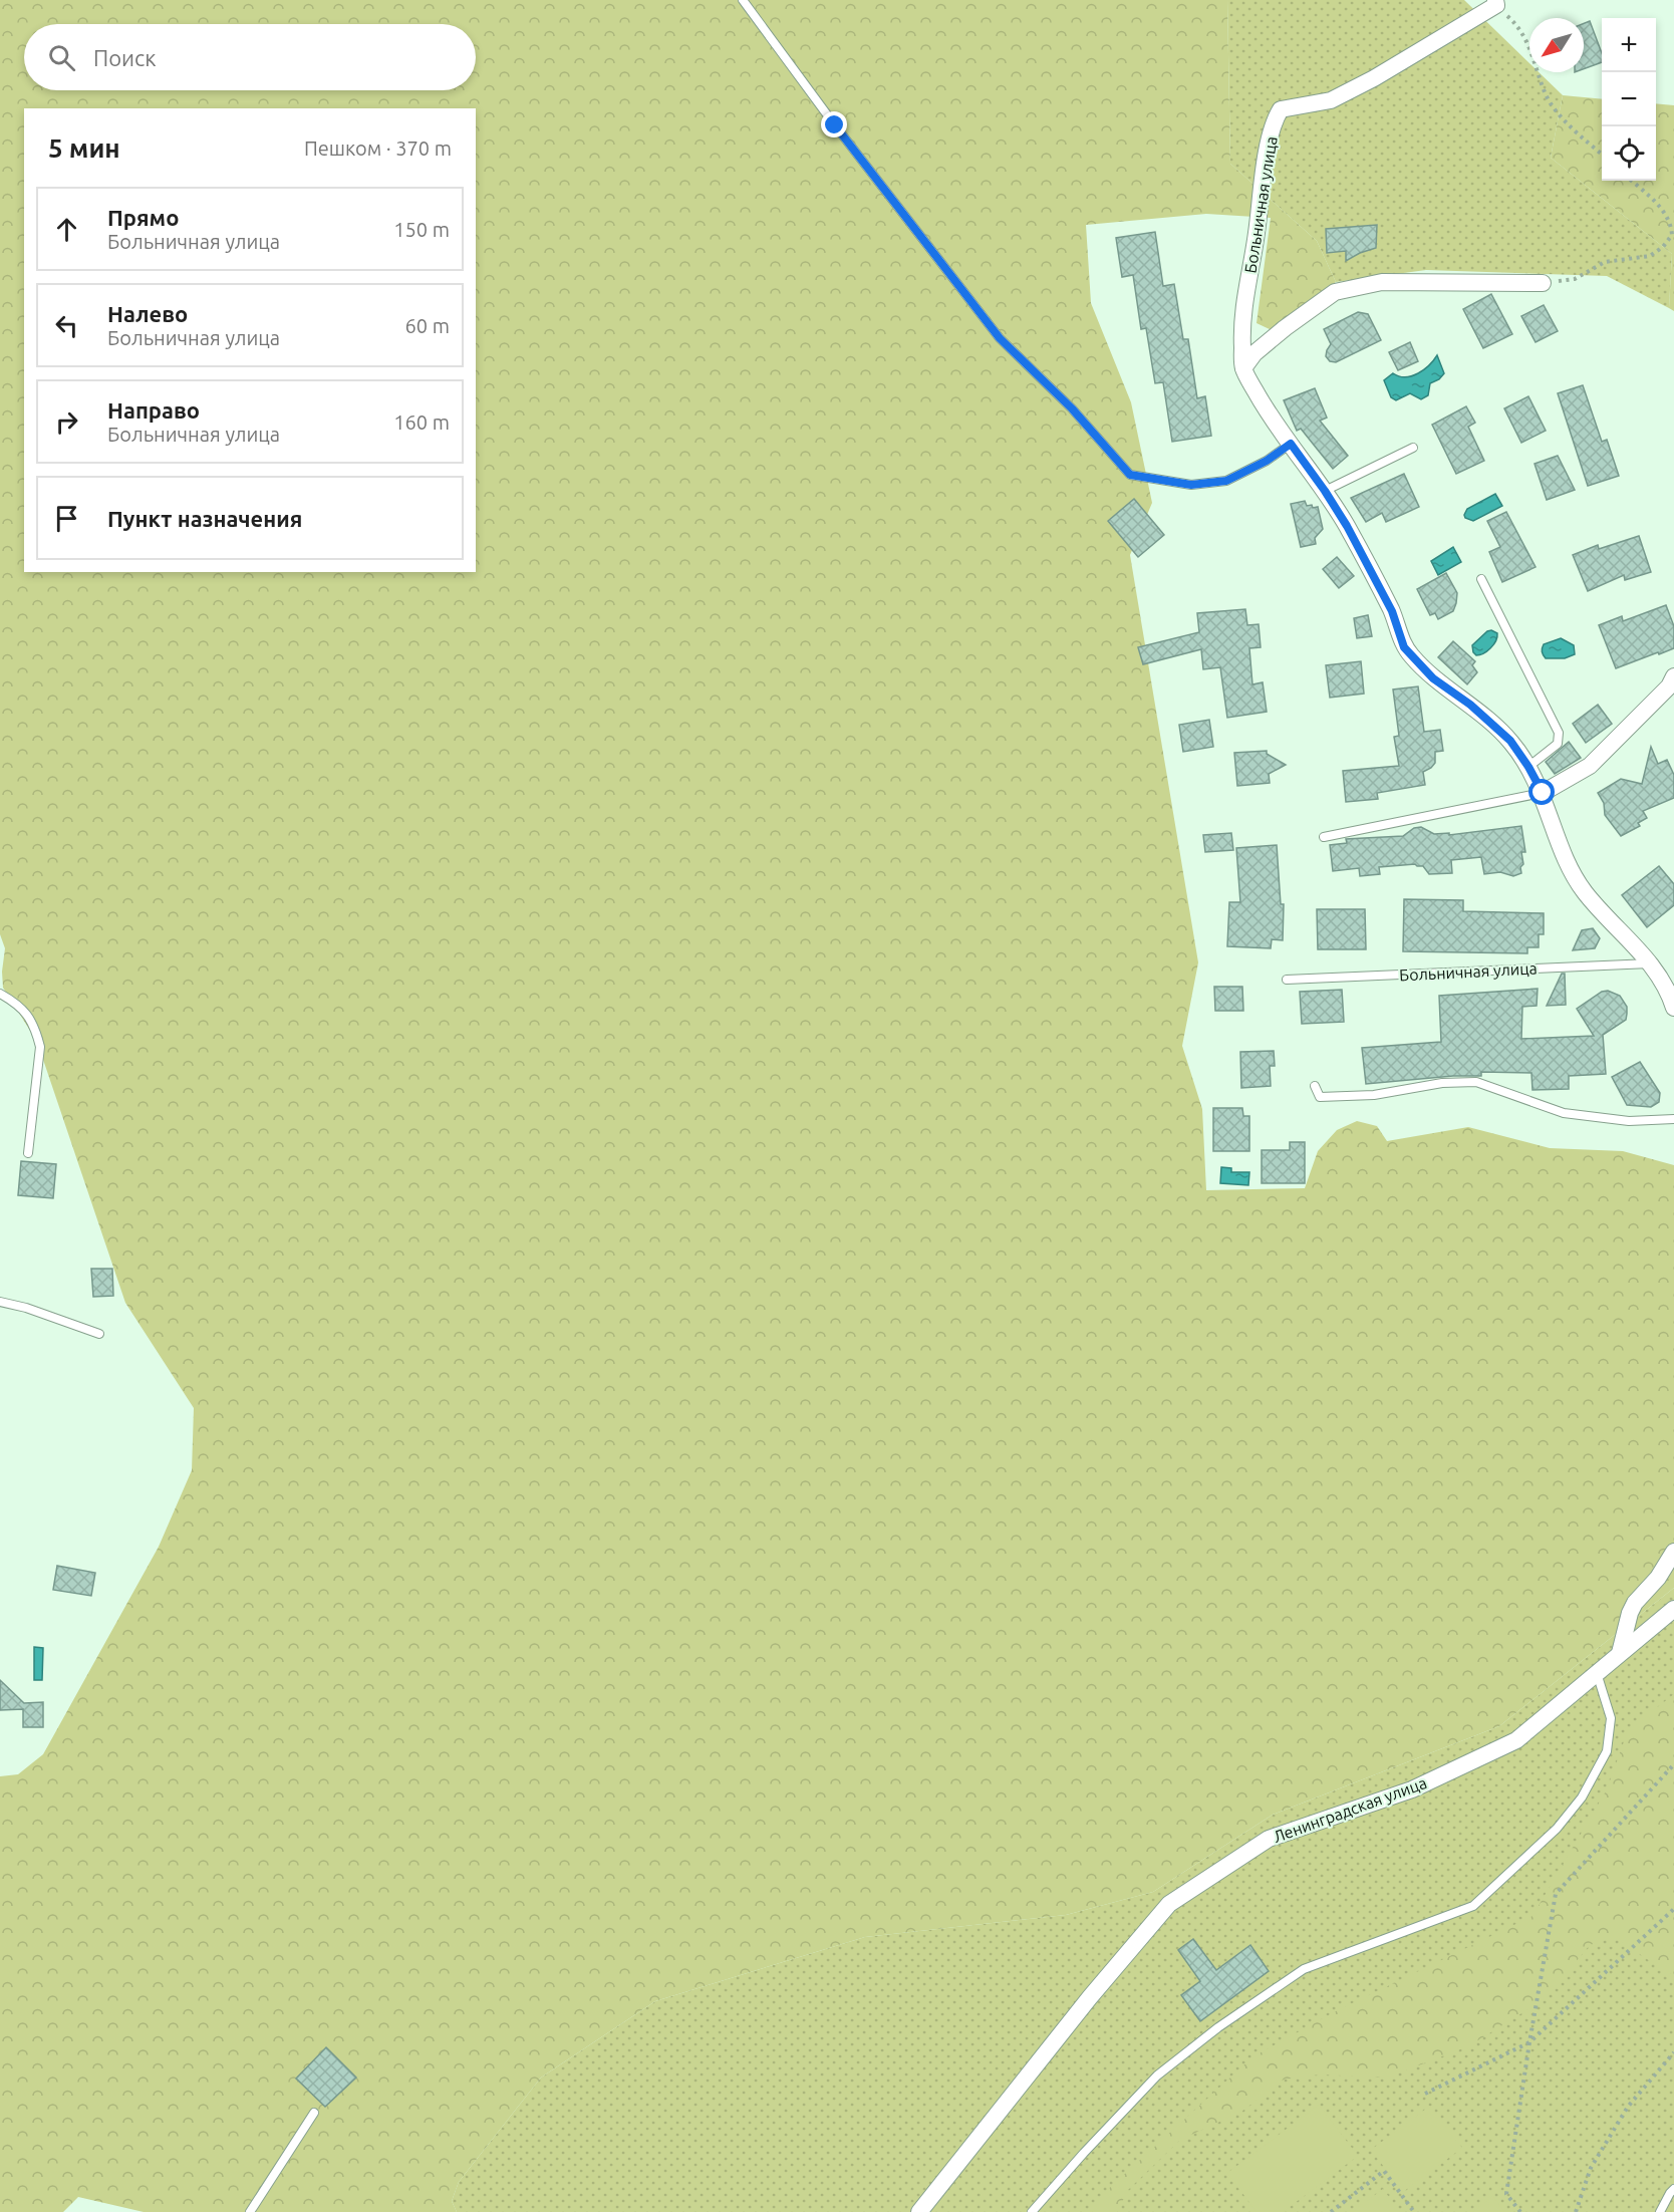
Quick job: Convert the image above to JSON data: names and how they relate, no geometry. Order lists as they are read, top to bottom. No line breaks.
{"streets":{"street":["Больничная улица","Ленинградская улица"]},"north":"bottom left","page":{"map_buttons":["+","−"],"search":"Поиск","heading":["5 мин","Пешком · 370 m"],"list":[["Прямо","Больничная улица","150 m"],["Налево","Больничная улица","60 m"],["Направо","Больничная улица","160 m"],"Пункт назначения"]}}
